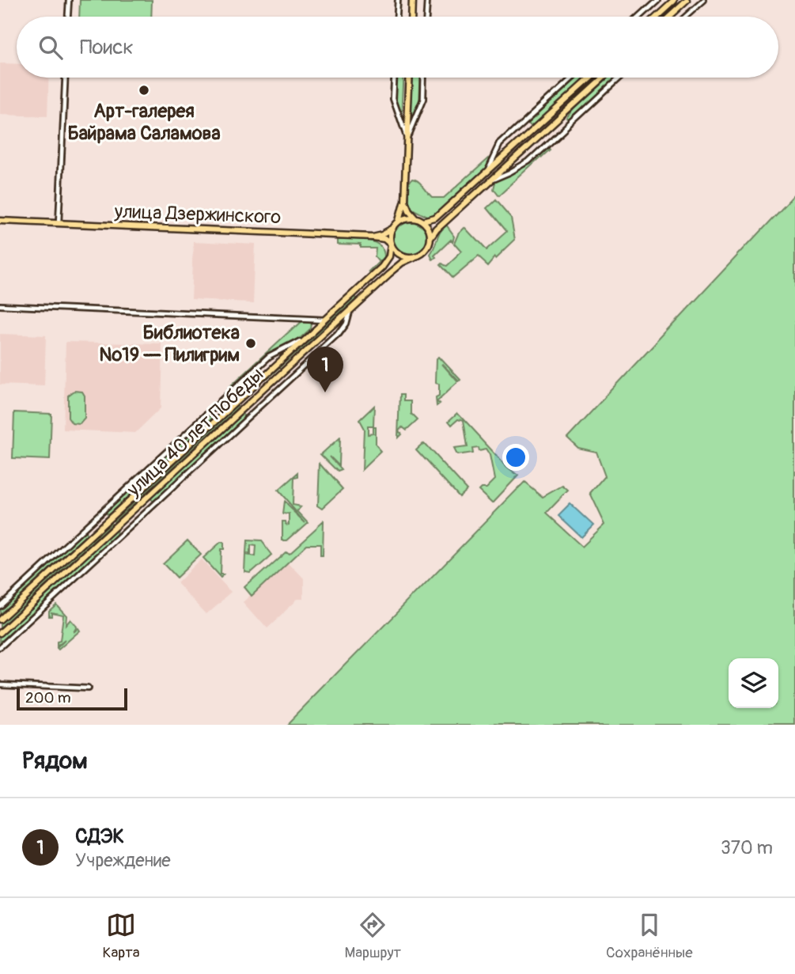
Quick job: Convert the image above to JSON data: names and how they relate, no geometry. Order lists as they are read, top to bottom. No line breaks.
{"streets":{"main road":["улица Дзержинского","улица 40 лет Победы"]},"crossings":[["улица Дзержинского","улица 40 лет Победы"]],"places":["Арт-галерея Байрама Саламова","Библиотека №19 — Пилигрим"],"scale_bar":"200 m","page":{"search":"Поиск","pins":"1","scale":"200 m","heading":"Рядом","list":[{"mark":"1","name":"СДЭК","note":"Учреждение","value":"370 m"}],"nav":["Карта","Маршрут","Сохранённые"]}}
